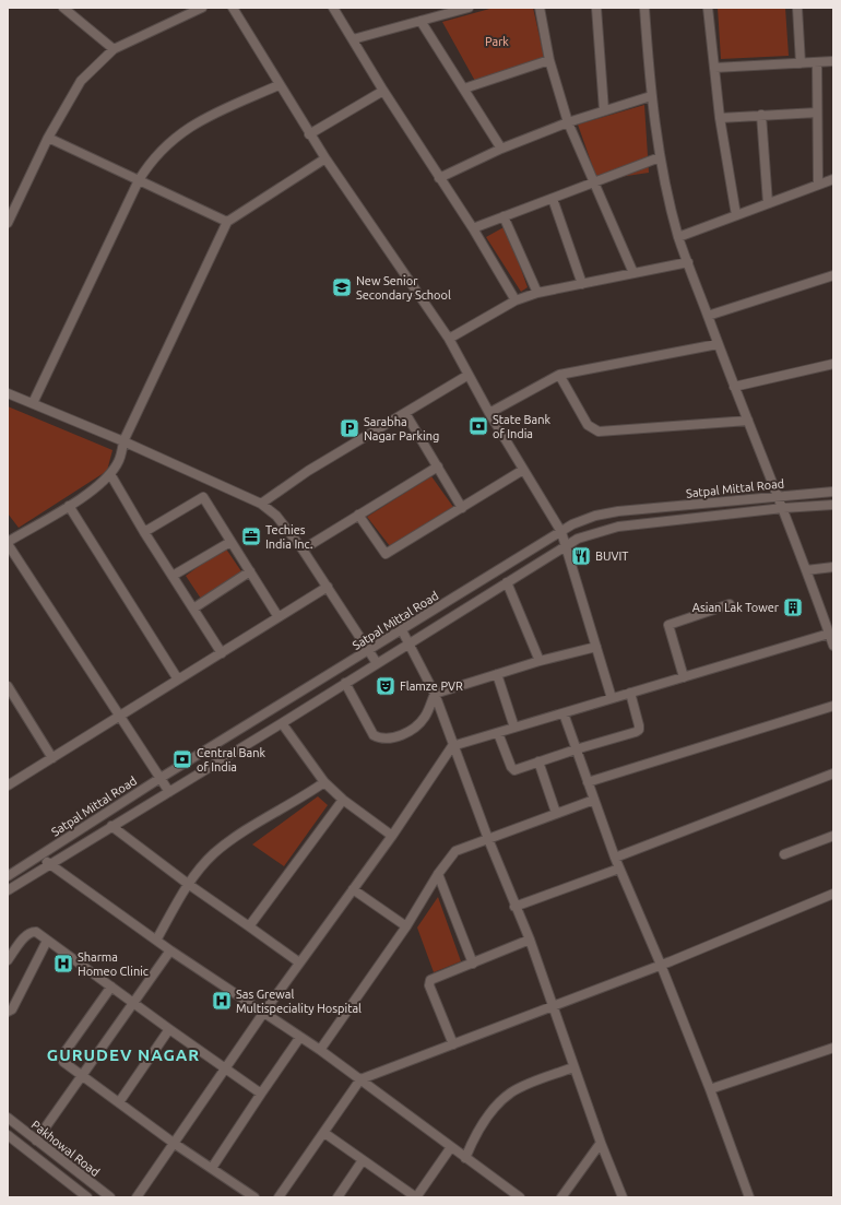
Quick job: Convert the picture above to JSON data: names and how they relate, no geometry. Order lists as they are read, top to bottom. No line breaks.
{"streets":{"street":["Satpal Mittal Road","Pakhowal Road"]},"districts":["GURUDEV NAGAR"],"parks":["Park"],"places":{"school or university":["New Senior Secondary School"],"bank":["State Bank of India","Central Bank of India"],"parking":["Sarabha Nagar Parking"],"office":["Techies India Inc."],"restaurant":["BUVIT"],"building":["Asian Lak Tower"],"theatre":["Flamze PVR"],"hospital":["Sharma Homeo Clinic","Sas Grewal Multispeciality Hospital"]}}
